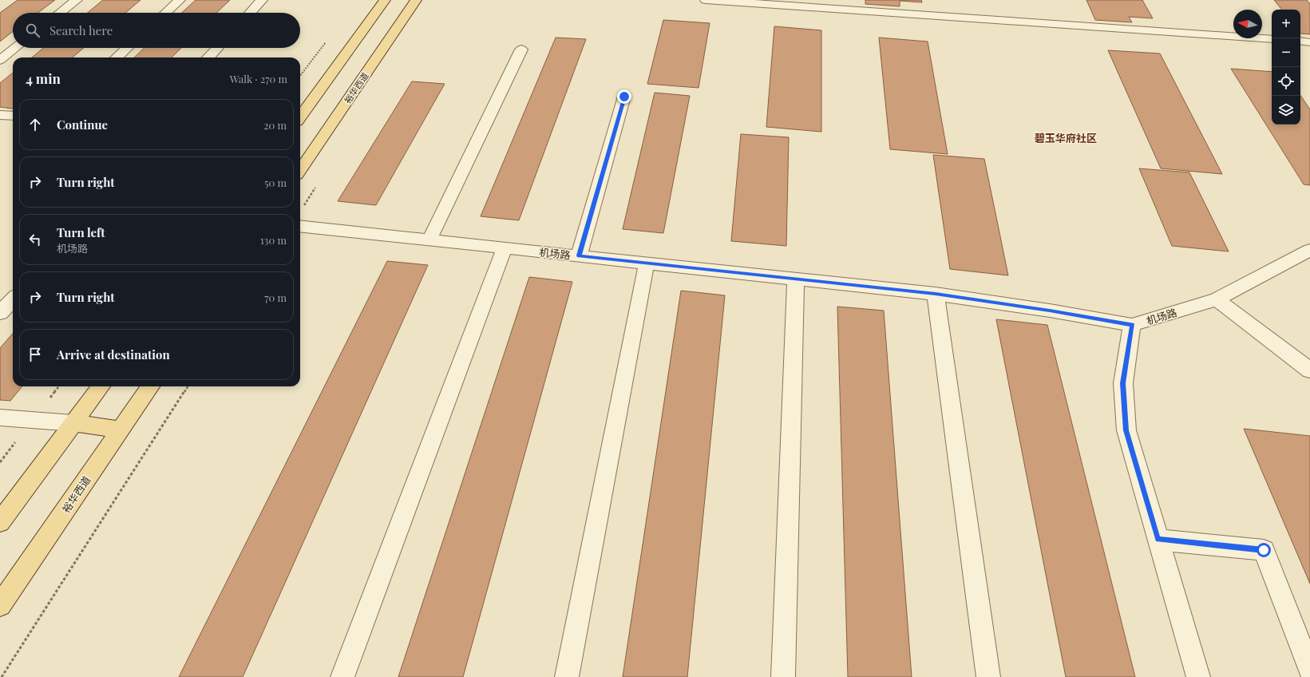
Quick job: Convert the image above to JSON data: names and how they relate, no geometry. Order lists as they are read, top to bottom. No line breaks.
{"streets":{"main road":["裕华西道"],"street":["机场路"]},"districts":["碧玉华府社区"],"north":"left","page":{"map_buttons":["+","−"],"search":"Search here","heading":["4 min","Walk · 270 m"],"list":[["Continue","20 m"],["Turn right","50 m"],["Turn left","机场路","130 m"],["Turn right","70 m"],"Arrive at destination"]}}
